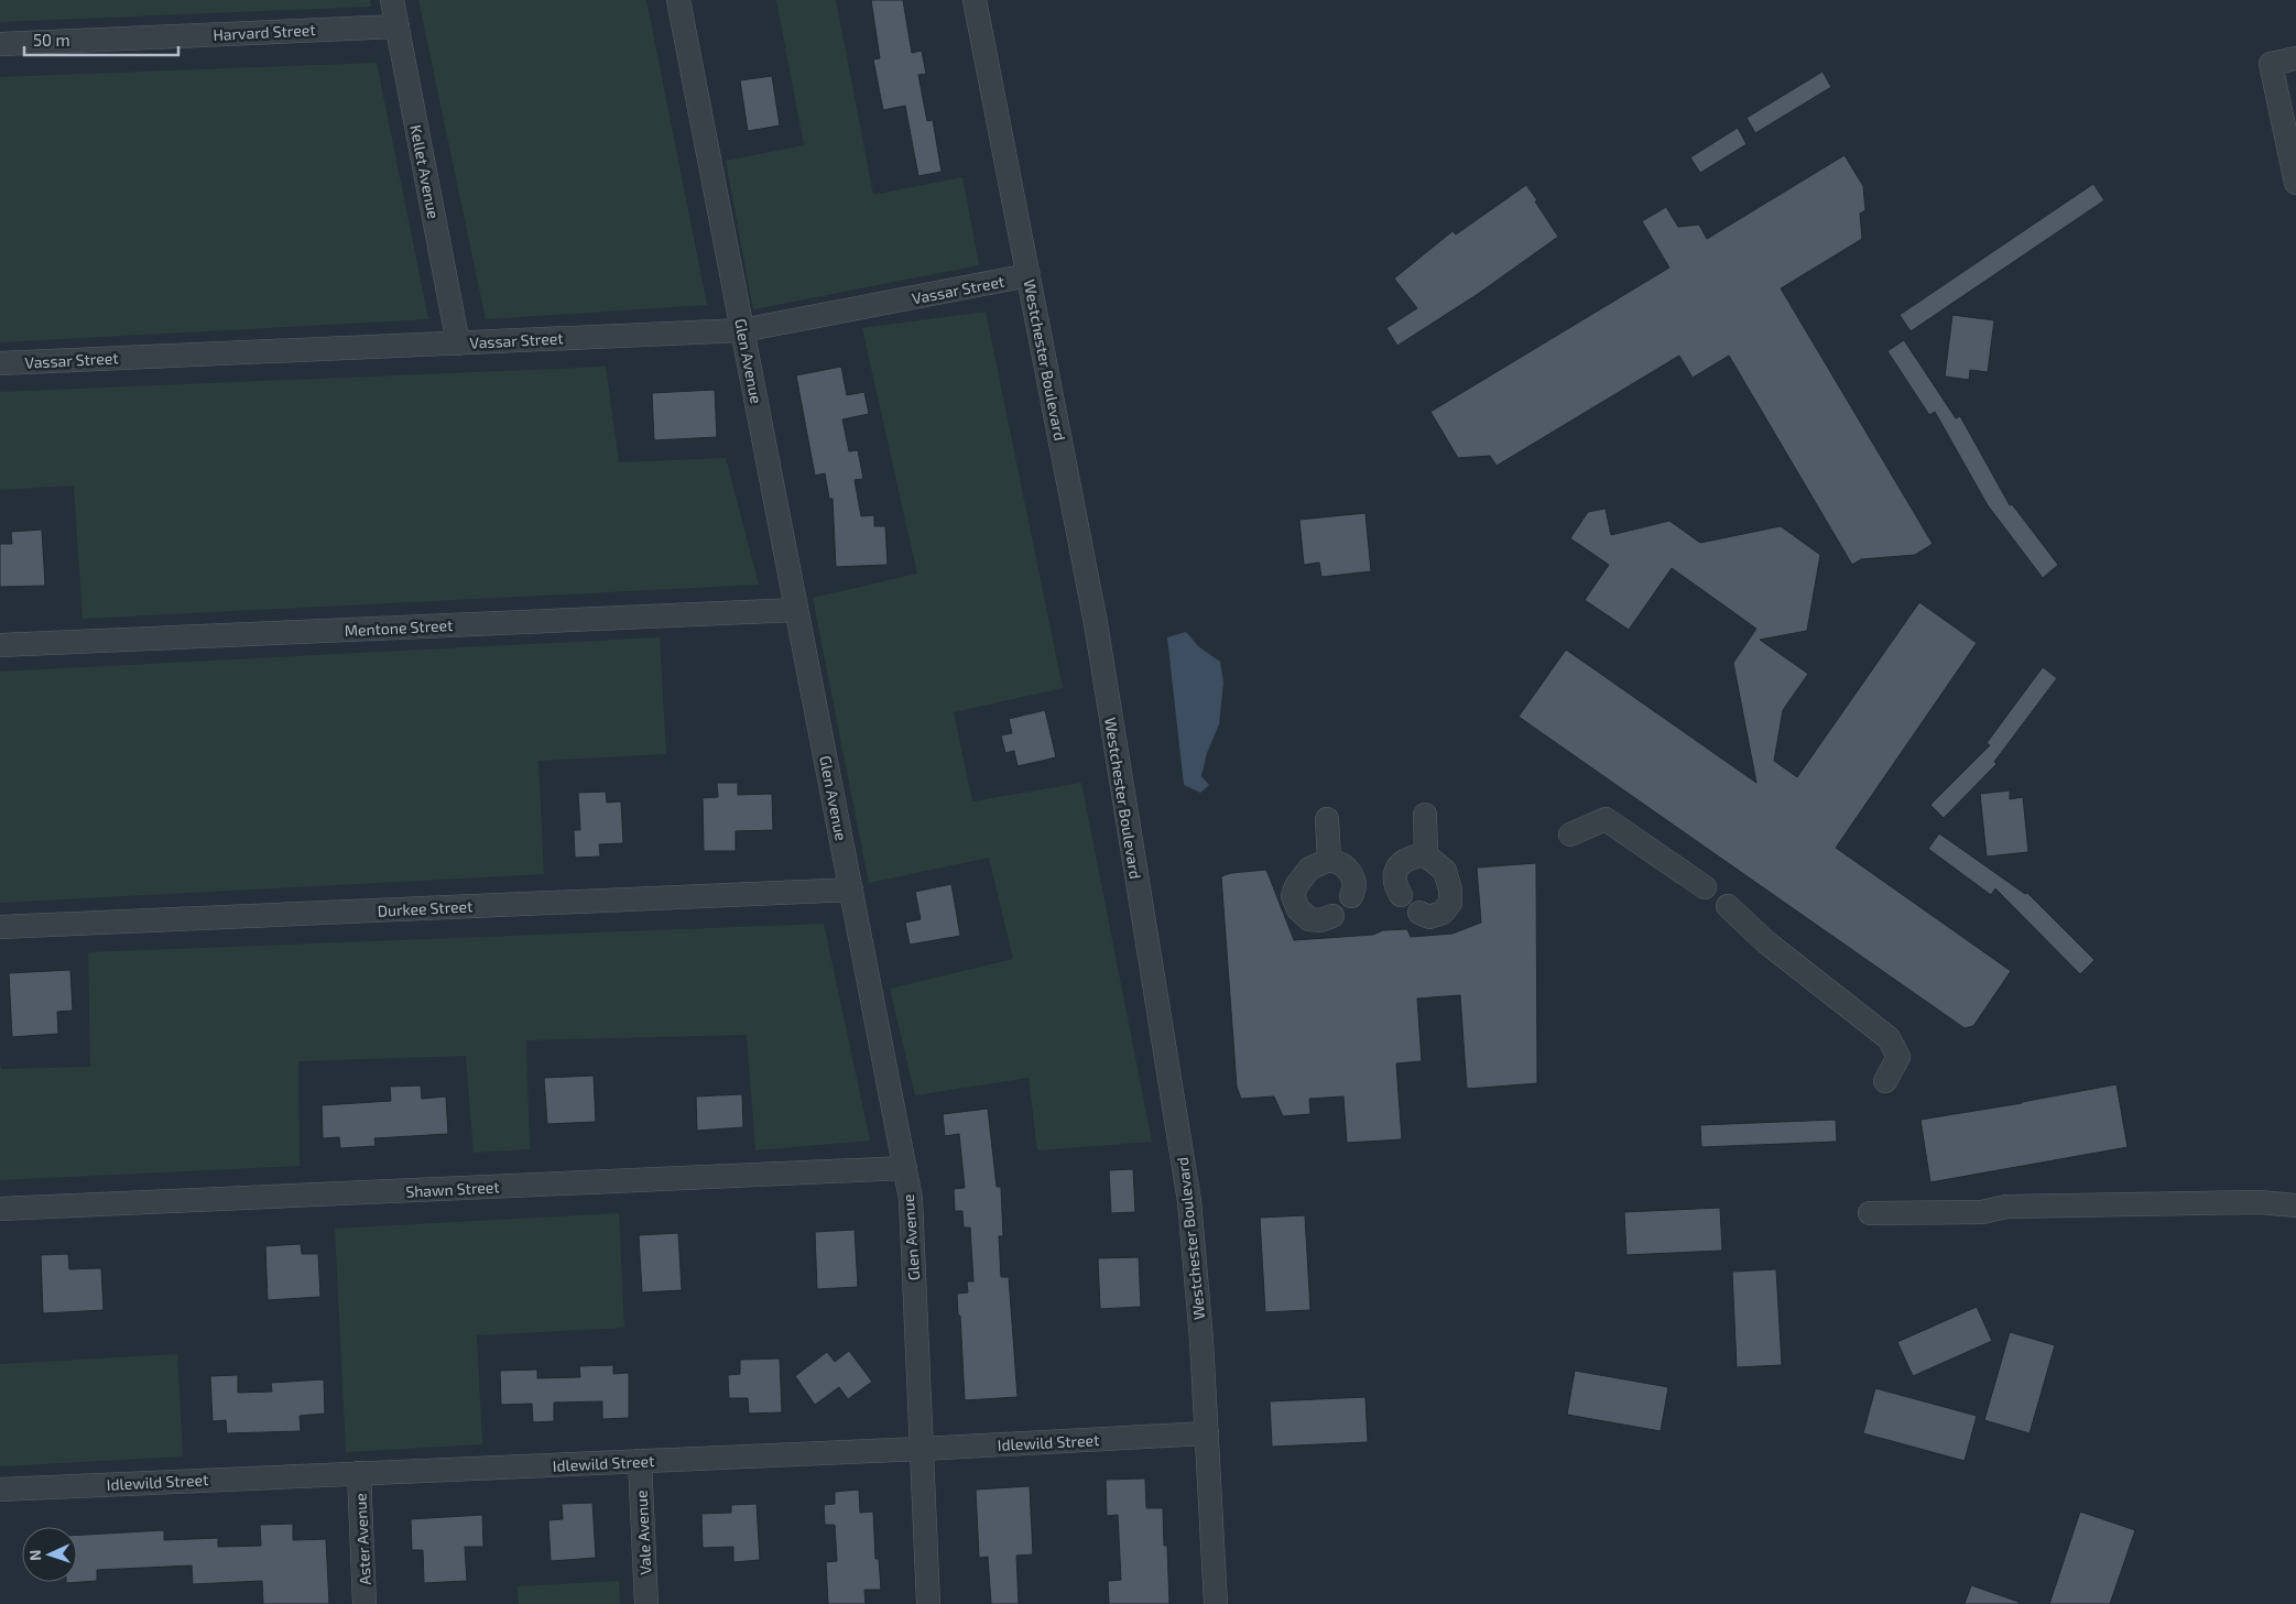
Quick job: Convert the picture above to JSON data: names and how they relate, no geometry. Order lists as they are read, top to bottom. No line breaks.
{"streets":{"street":["Harvard Street","Kellet Avenue","Vassar Street","Westchester Boulevard","Glen Avenue","Mentone Street","Durkee Street","Shawn Street","Idlewild Street","Vale Avenue","Aster Avenue"]},"crossings":[["Harvard Street","Kellet Avenue"],["Kellet Avenue","Vassar Street"],["Vassar Street","Westchester Boulevard"],["Vassar Street","Glen Avenue"],["Westchester Boulevard","Idlewild Street"],["Glen Avenue","Mentone Street"],["Glen Avenue","Durkee Street"],["Glen Avenue","Shawn Street"],["Glen Avenue","Idlewild Street"],["Idlewild Street","Vale Avenue"],["Idlewild Street","Aster Avenue"]],"scale_bar":"50 m","north":"left"}
